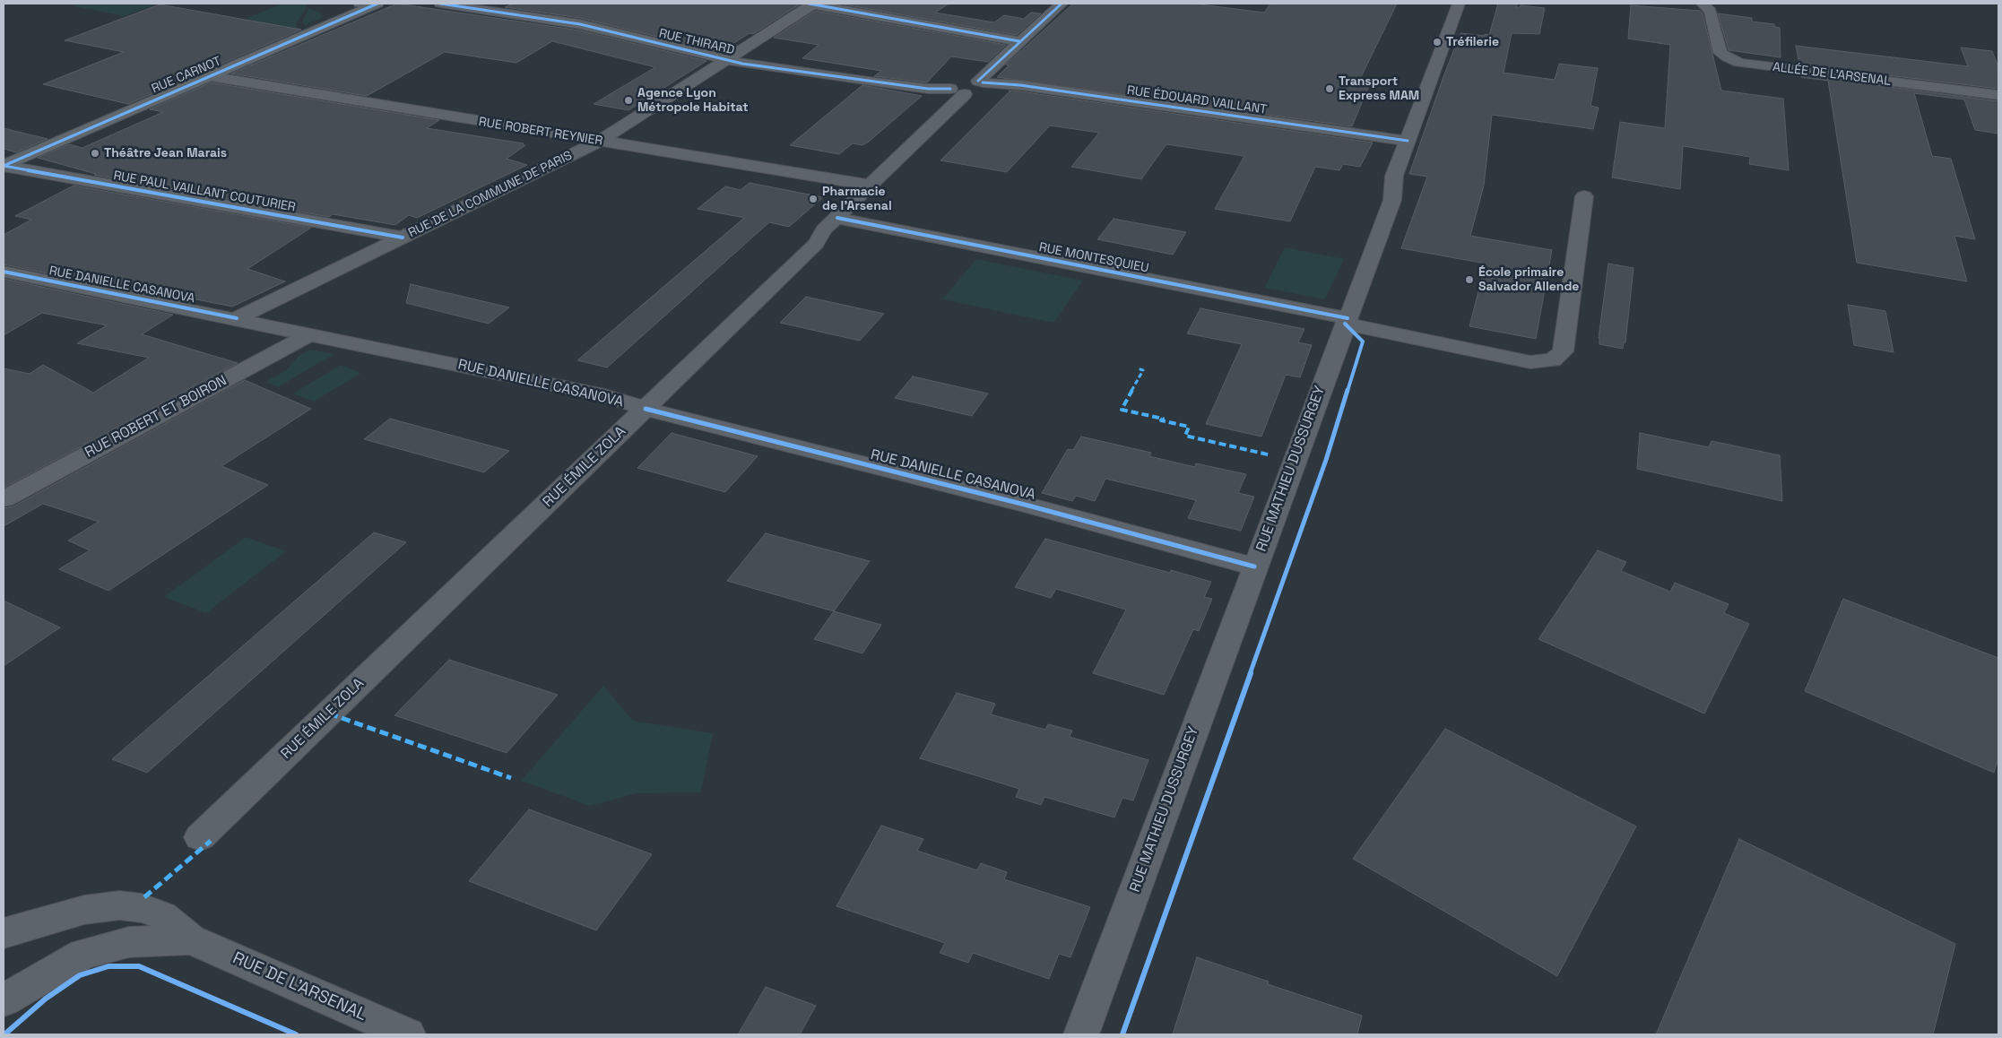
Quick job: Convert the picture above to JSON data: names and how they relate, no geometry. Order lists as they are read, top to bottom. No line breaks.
{"streets":{"main road":["RUE CARNOT"],"street":["RUE THIRARD","ALLÉE DE L'ARSENAL","RUE ÉDOUARD VAILLANT","RUE ROBERT REYNIER","RUE PAUL VAILLANT COUTURIER","RUE DE LA COMMUNE DE PARIS","RUE MONTESQUIEU","RUE DANIELLE CASANOVA","RUE ROBERT ET BOIRON","RUE ÉMILE ZOLA","RUE MATHIEU DUSSURGEY","RUE DE L'ARSENAL"]},"crossings":[["RUE THIRARD","RUE DE LA COMMUNE DE PARIS"],["RUE THIRARD","RUE ÉMILE ZOLA"],["RUE CARNOT","RUE ROBERT REYNIER"],["RUE CARNOT","RUE PAUL VAILLANT COUTURIER"],["RUE ÉDOUARD VAILLANT","RUE ÉMILE ZOLA"],["RUE ÉDOUARD VAILLANT","RUE MATHIEU DUSSURGEY"],["RUE ROBERT REYNIER","RUE DE LA COMMUNE DE PARIS"],["RUE ROBERT REYNIER","RUE ÉMILE ZOLA"],["RUE PAUL VAILLANT COUTURIER","RUE DE LA COMMUNE DE PARIS"],["RUE DE LA COMMUNE DE PARIS","RUE DANIELLE CASANOVA"],["RUE MONTESQUIEU","RUE ÉMILE ZOLA"],["RUE MONTESQUIEU","RUE MATHIEU DUSSURGEY"],["RUE DANIELLE CASANOVA","RUE ROBERT ET BOIRON"],["RUE DANIELLE CASANOVA","RUE ÉMILE ZOLA"],["RUE DANIELLE CASANOVA","RUE MATHIEU DUSSURGEY"]],"places":["Tréfilerie","Transport Express MAM","Agence Lyon Métropole Habitat","Théâtre Jean Marais","Pharmacie de l'Arsenal","École primaire Salvador Allende"]}
